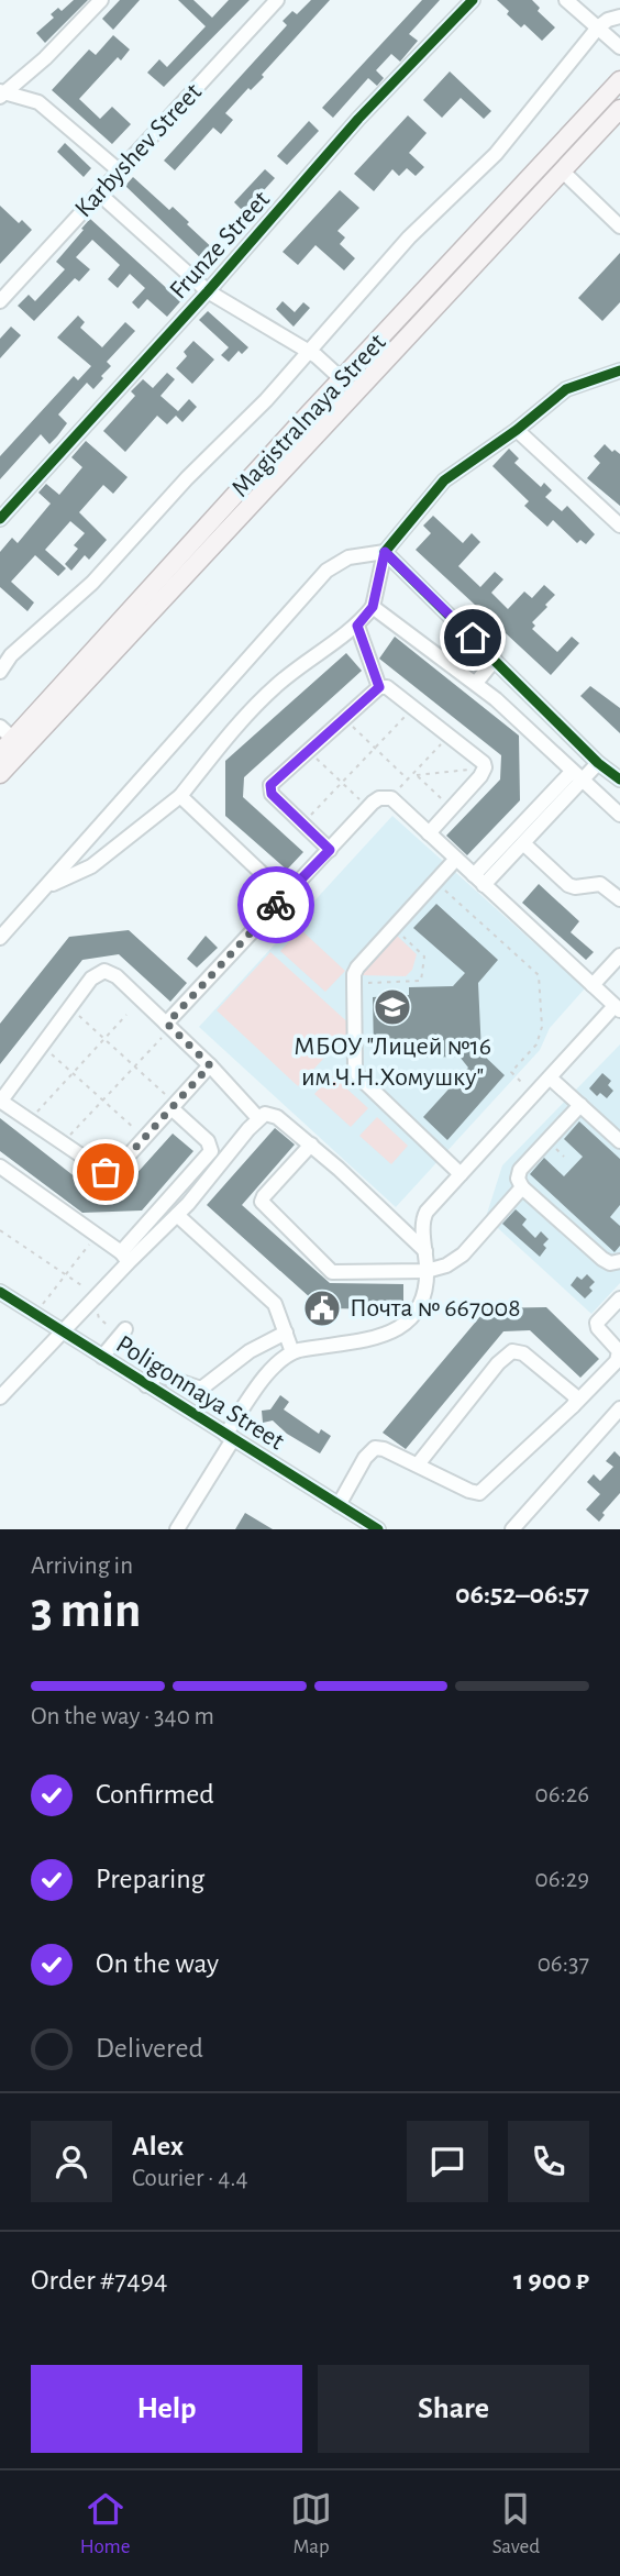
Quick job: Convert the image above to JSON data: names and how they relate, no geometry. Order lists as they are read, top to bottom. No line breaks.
{"streets":{"main road":["Magistralnaya Street"],"street":["Karbyshev Street","Frunze Street","Poligonnaya Street"]},"places":{"school or university":["МБОУ \"Лицей №16 им.Ч.Н.Хомушку\""],"public building":["Почта № 667008"]},"page":{"heading":["3 min","Arriving in","06:52–06:57"],"panel":["Alex","Courier · 4.4","Order #7494","1 900 ₽"],"bar":"On the way · 340 m","list":[["Confirmed","06:26"],["Preparing","06:29"],["On the way","06:37"],"Delivered"],"buttons":["Help","Share"],"tabs":["Home","Map","Saved"]}}
